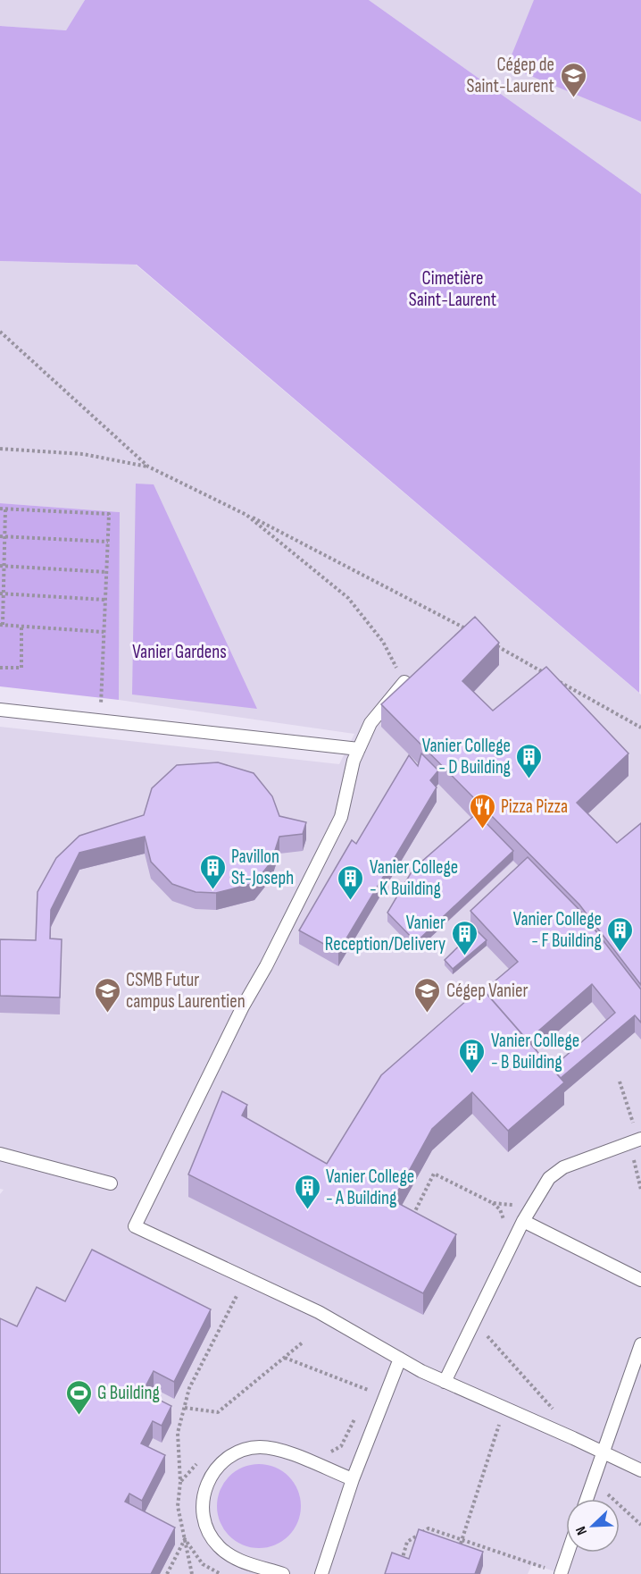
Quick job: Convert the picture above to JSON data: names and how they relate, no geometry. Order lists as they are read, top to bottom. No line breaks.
{"parks":["Cimetière Saint-Laurent","Vanier Gardens"],"places":{"school or university":["Cégep de Saint-Laurent","CSMB Futur campus Laurentien","Cégep Vanier"],"building":["Vanier College - D Building","Pavillon St-Joseph","Vanier College - K Building","Vanier College - F Building","Vanier Reception/Delivery","Vanier College - B Building","Vanier College - A Building"],"restaurant":["Pizza Pizza"],"sports":["G Building"]},"north":"bottom left"}
